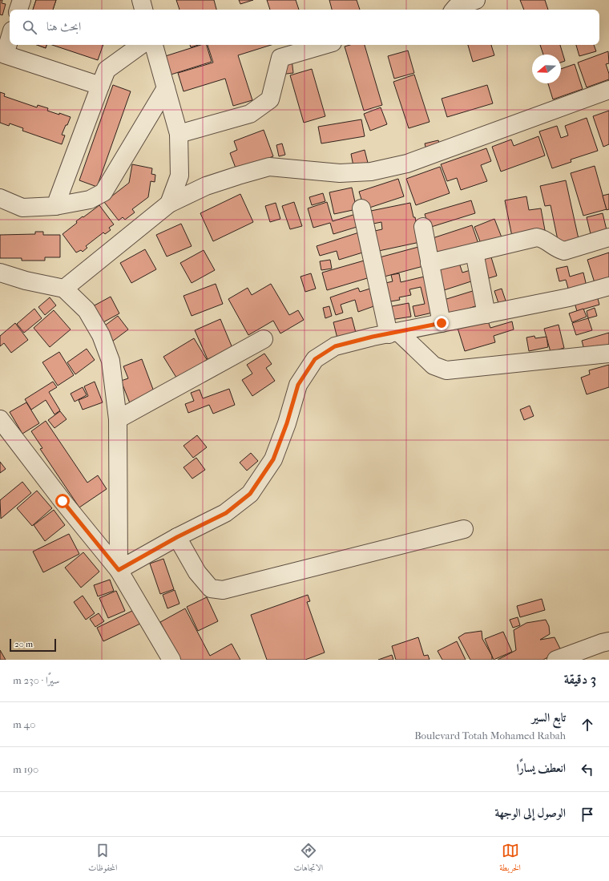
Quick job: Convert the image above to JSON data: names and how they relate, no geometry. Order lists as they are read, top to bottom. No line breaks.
{"scale_bar":"20 m","north":"left","page":{"search":"ابحث هنا","scale":"20 m","heading":["3 دقيقة","سيرًا · 230 m"],"list":[["تابع السير","Boulevard Totah Mohamed Rabah","40 m"],["انعطف يسارًا","190 m"],"الوصول إلى الوجهة"],"nav":["الخريطة","الاتجاهات","المحفوظات"]}}
